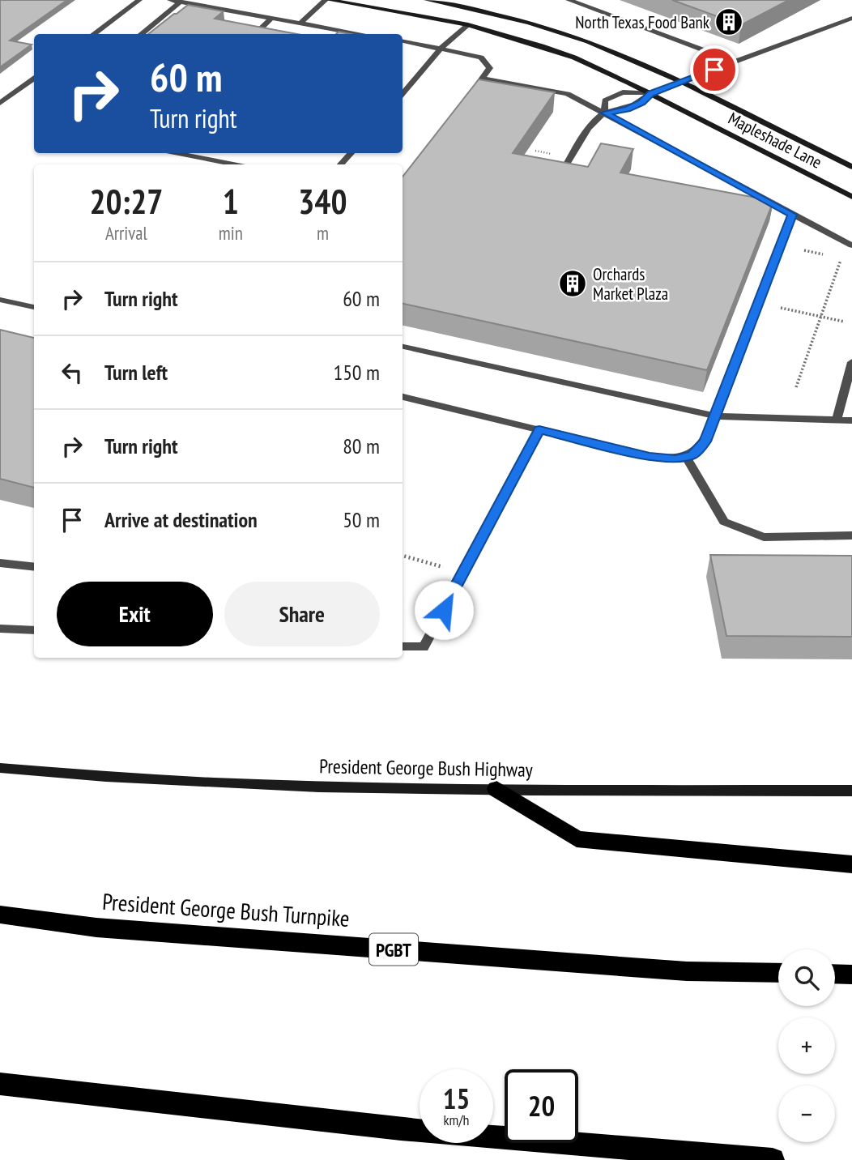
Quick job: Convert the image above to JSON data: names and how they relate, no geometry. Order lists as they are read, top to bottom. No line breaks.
{"streets":{"highway":["President George Bush Turnpike","PGBT"],"main road":["Mapleshade Lane","President George Bush Highway"]},"places":{"building":["North Texas Food Bank","Orchards Market Plaza"]},"page":{"turn":["60 m","Turn right"],"eta":["20:27","Arrival","1","min","340","m"],"list":[{"name":"Turn right","value":"60 m"},{"name":"Turn left","value":"150 m"},{"name":"Turn right","value":"80 m"},{"name":"Arrive at destination","value":"50 m"}],"buttons":["Exit","Share"],"map_buttons":["+","−"],"speed":"15 km/h","limit":"20"}}
